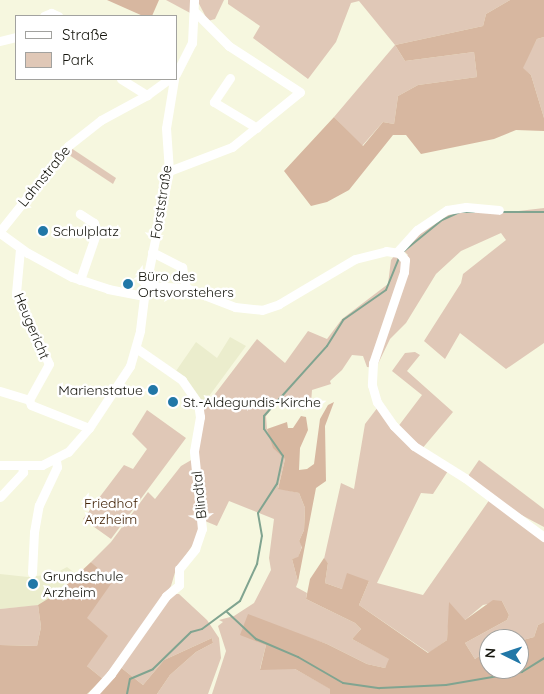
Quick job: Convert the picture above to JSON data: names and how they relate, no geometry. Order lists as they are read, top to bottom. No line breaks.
{"streets":{"street":["Lahnstraße","Forststraße","Heugericht","Blindtal"]},"crossings":[["Forststraße","Blindtal"]],"parks":["Friedhof Arzheim"],"places":["Schulplatz","Büro des Ortsvorstehers","Marienstatue","St.-Aldegundis-Kirche","Grundschule Arzheim"],"legend":["Straße","Park"],"north":"left"}
